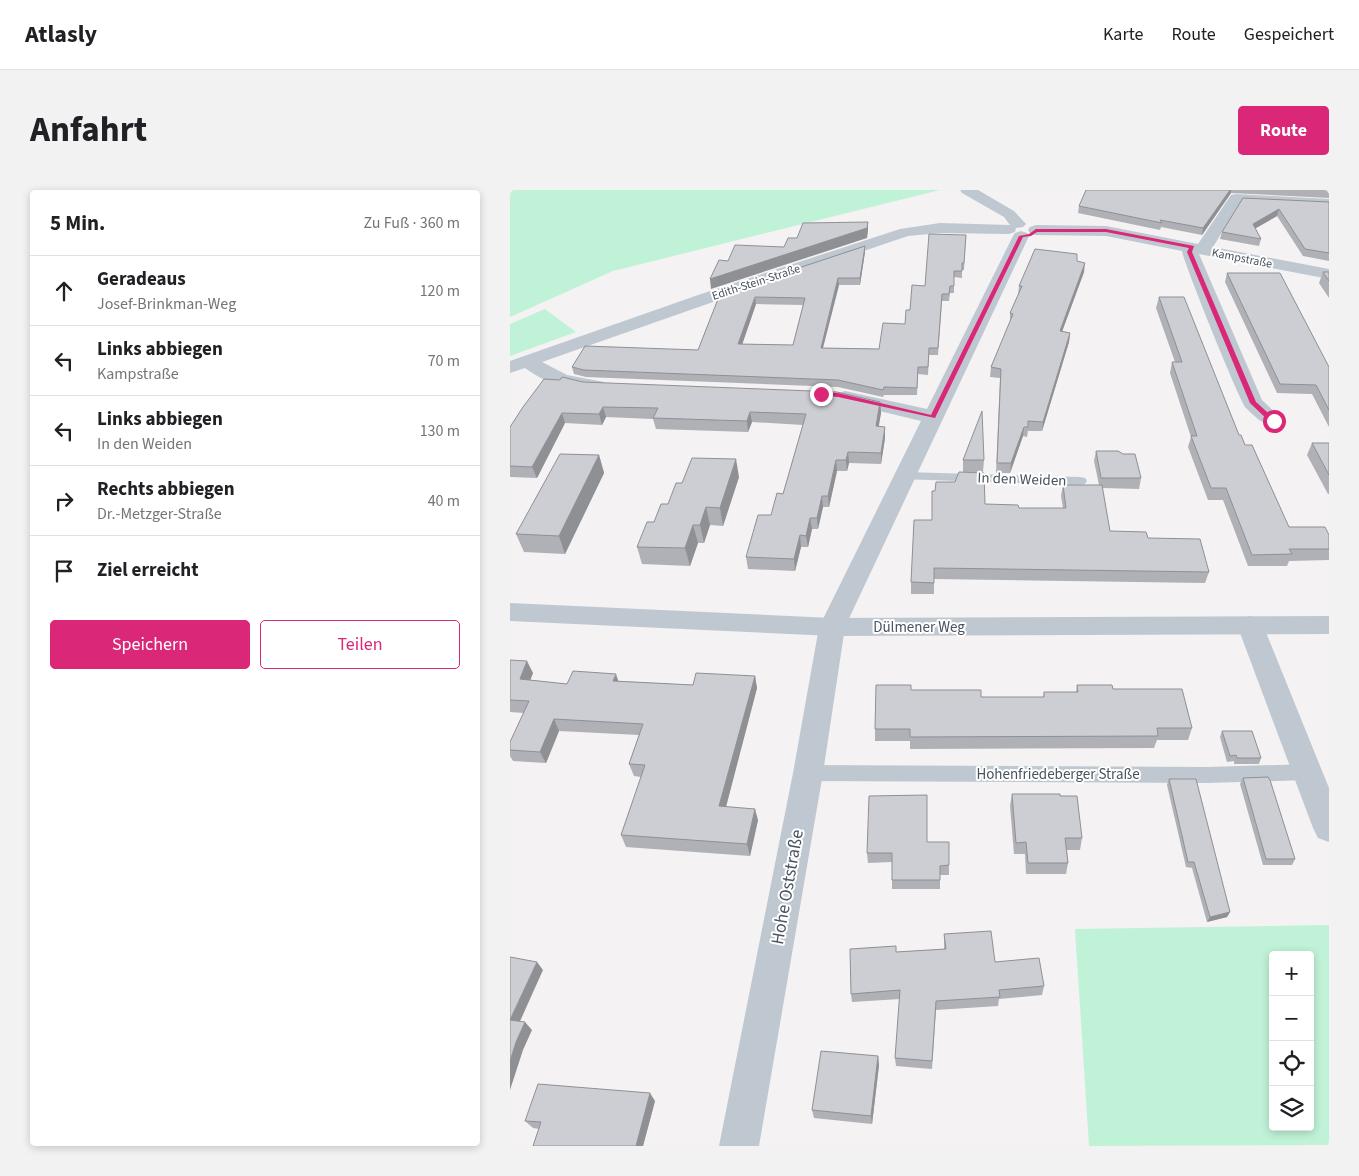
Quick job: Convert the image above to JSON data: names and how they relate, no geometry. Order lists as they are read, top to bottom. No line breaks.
{"streets":{"street":["Kampstraße","Edith-Stein-Straße","Dülmener Weg","Hohe Oststraße"],"lane":["In den Weiden","Hohenfriedeberger Straße"]},"crossings":[["Kampstraße","Edith-Stein-Straße"],["Dülmener Weg","Hohe Oststraße"],["Hohenfriedeberger Straße","Hohe Oststraße"]],"page":{"header":"Atlasly","nav":["Karte","Route","Gespeichert"],"title":"Anfahrt","buttons":["Route",["Speichern","Teilen"]],"heading":["5 Min.","Zu Fuß · 360 m"],"list":[["Geradeaus","Josef-Brinkman-Weg","120 m"],["Links abbiegen","Kampstraße","70 m"],["Links abbiegen","In den Weiden","130 m"],["Rechts abbiegen","Dr.-Metzger-Straße","40 m"],"Ziel erreicht"],"map_buttons":["+","−"]}}
